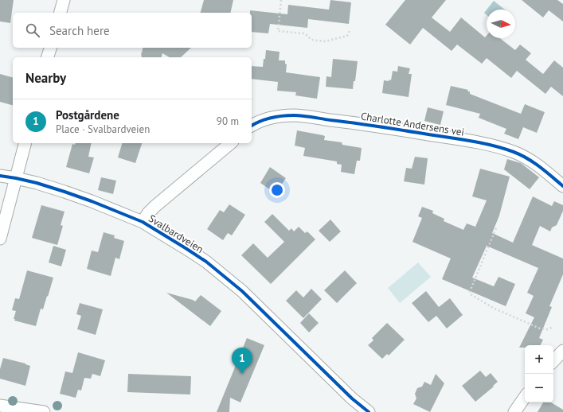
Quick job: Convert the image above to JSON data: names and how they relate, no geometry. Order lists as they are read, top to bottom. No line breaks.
{"streets":{"street":["Charlotte Andersens vei","Svalbardveien"]},"north":"right","page":{"search":"Search here","heading":"Nearby","list":[{"mark":"1","name":"Postgårdene","note":"Place · Svalbardveien","value":"90 m"}],"map_buttons":["+","−"],"pins":"1"}}
